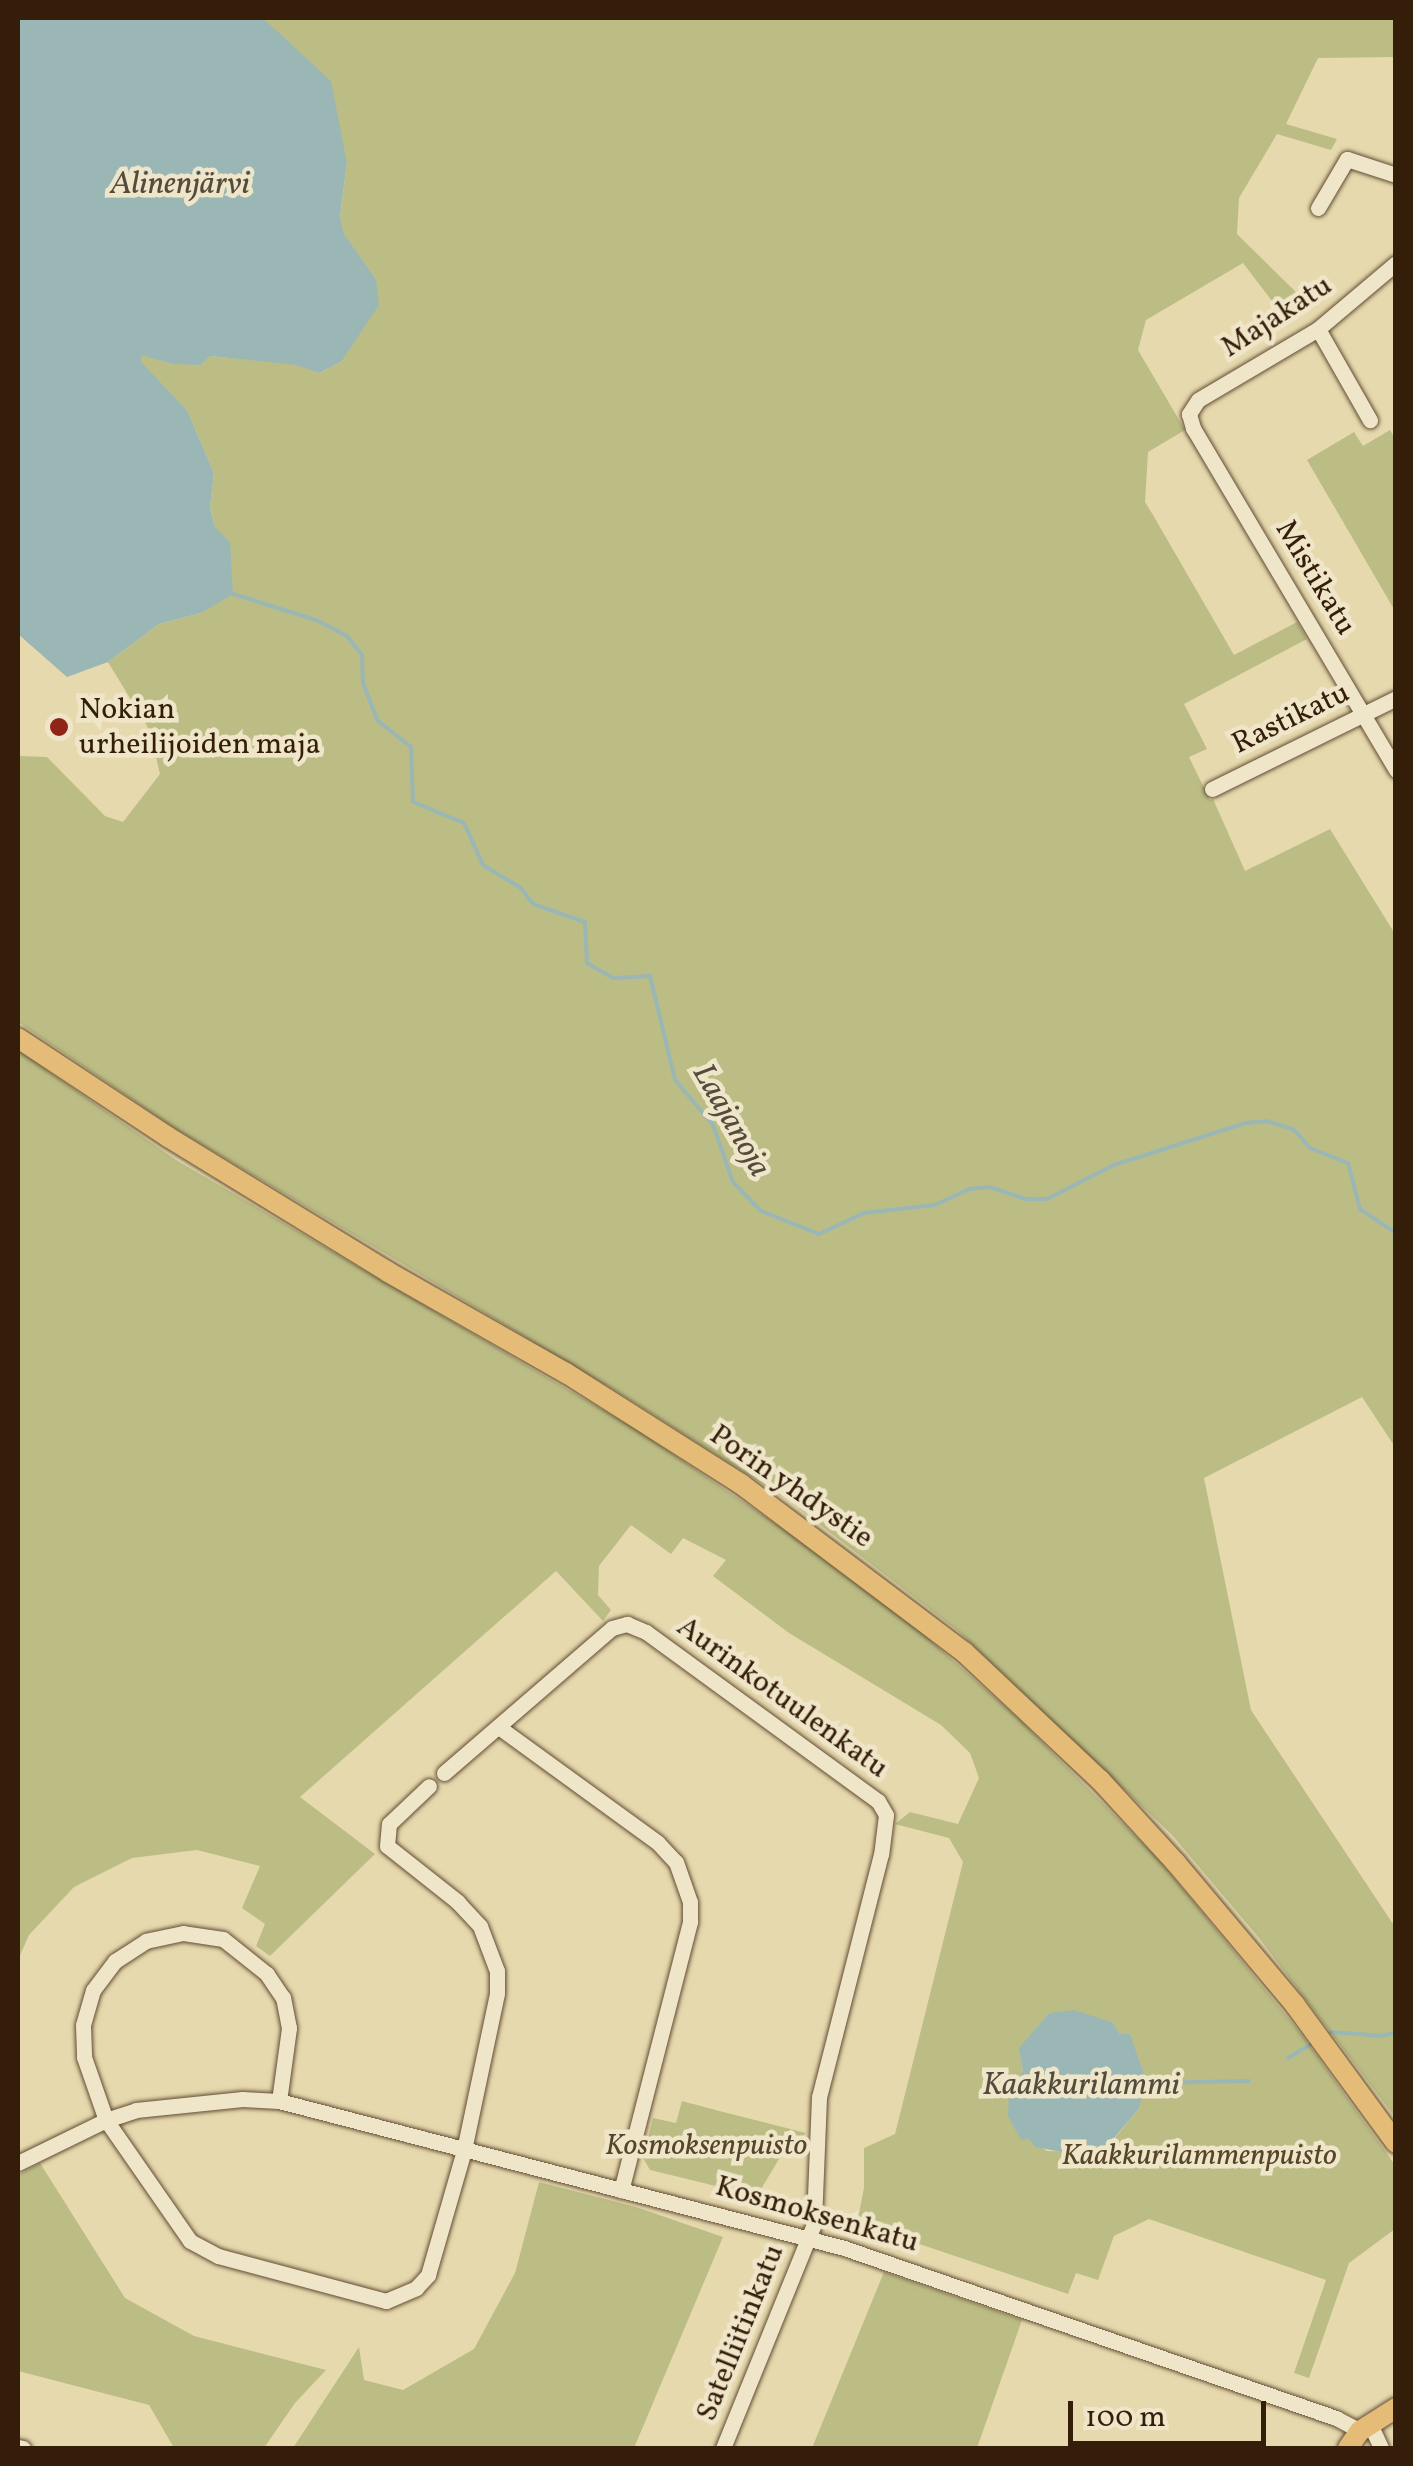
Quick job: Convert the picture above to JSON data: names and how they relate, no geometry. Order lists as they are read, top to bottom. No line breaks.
{"streets":{"main road":["Porin yhdystie"],"street":["Majakatu","Mistikatu","Rastikatu","Aurinkotuulenkatu","Kosmoksenkatu","Satelliitinkatu"]},"crossings":[["Majakatu","Mistikatu"],["Mistikatu","Rastikatu"],["Aurinkotuulenkatu","Kosmoksenkatu"],["Aurinkotuulenkatu","Satelliitinkatu"],["Kosmoksenkatu","Satelliitinkatu"]],"water":["Alinenjärvi","Laajanoja","Kaakkurilammi"],"parks":["Kosmoksenpuisto","Kaakkurilammenpuisto"],"places":["Nokian urheilijoiden maja"],"scale_bar":"100 m"}
